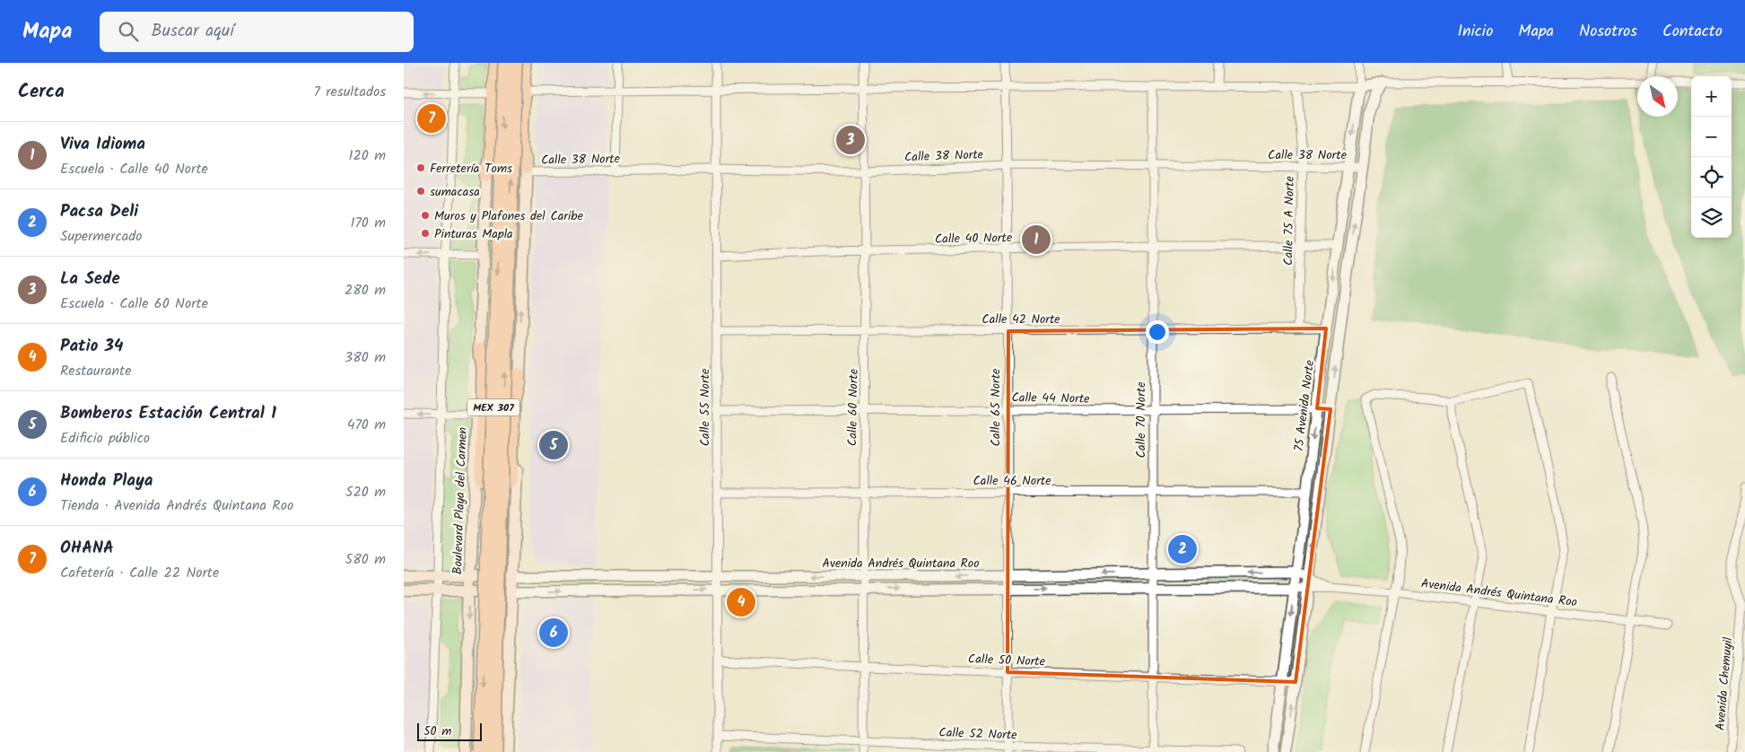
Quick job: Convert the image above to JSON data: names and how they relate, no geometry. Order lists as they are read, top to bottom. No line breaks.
{"streets":{"highway":["MEX 307"],"main road":["Boulevard Playa del Carmen","Avenida Andrés Quintana Roo"],"street":["Calle 38 Norte","Calle 75 A Norte","Calle 40 Norte","Calle 42 Norte","Calle 44 Norte","75 Avenida Norte","Calle 55 Norte","Calle 60 Norte","Calle 65 Norte","Calle 70 Norte","Calle 46 Norte","Calle 50 Norte","Avenida Chemuyil","Calle 52 Norte"]},"crossings":[["Calle 38 Norte","Calle 75 A Norte"],["Calle 38 Norte","75 Avenida Norte"],["Calle 38 Norte","Calle 55 Norte"],["Calle 38 Norte","Calle 60 Norte"],["Calle 38 Norte","Calle 65 Norte"],["Calle 38 Norte","Calle 70 Norte"],["Calle 75 A Norte","Calle 40 Norte"],["Calle 75 A Norte","Calle 42 Norte"],["Calle 40 Norte","75 Avenida Norte"],["Calle 40 Norte","Calle 55 Norte"],["Calle 40 Norte","Calle 60 Norte"],["Calle 40 Norte","Calle 65 Norte"],["Calle 40 Norte","Calle 70 Norte"],["Calle 42 Norte","75 Avenida Norte"],["Calle 42 Norte","Calle 55 Norte"],["Calle 42 Norte","Calle 60 Norte"],["Calle 42 Norte","Calle 65 Norte"],["Calle 42 Norte","Calle 70 Norte"],["Calle 44 Norte","75 Avenida Norte"],["Calle 44 Norte","Calle 55 Norte"],["Calle 44 Norte","Calle 60 Norte"],["Calle 44 Norte","Calle 65 Norte"],["Calle 44 Norte","Calle 70 Norte"],["75 Avenida Norte","Calle 46 Norte"],["75 Avenida Norte","Avenida Andrés Quintana Roo"],["75 Avenida Norte","Calle 50 Norte"],["Calle 55 Norte","Calle 46 Norte"],["Calle 55 Norte","Avenida Andrés Quintana Roo"],["Calle 55 Norte","Calle 50 Norte"],["Calle 55 Norte","Calle 52 Norte"],["Calle 60 Norte","Calle 46 Norte"],["Calle 60 Norte","Avenida Andrés Quintana Roo"],["Calle 60 Norte","Calle 50 Norte"],["Calle 60 Norte","Calle 52 Norte"],["Calle 65 Norte","Calle 46 Norte"],["Calle 65 Norte","Avenida Andrés Quintana Roo"],["Calle 65 Norte","Calle 50 Norte"],["Calle 65 Norte","Calle 52 Norte"],["Calle 70 Norte","Calle 46 Norte"],["Calle 70 Norte","Avenida Andrés Quintana Roo"],["Calle 70 Norte","Calle 50 Norte"],["Calle 70 Norte","Calle 52 Norte"],["Boulevard Playa del Carmen","Avenida Andrés Quintana Roo"]],"places":["Ferretería Toms","sumacasa","Muros y Plafones del Caribe","Pinturas Mapla"],"scale_bar":"50 m","north":"bottom right","page":{"header":"Mapa","search":"Buscar aquí","nav":["Inicio","Mapa","Nosotros","Contacto"],"heading":["Cerca","7 resultados"],"map_buttons":["+","−"],"pins":["7","3","1","5","2","4","6"],"list":[{"mark":"1","name":"Viva Idioma","note":"Escuela · Calle 40 Norte","value":"120 m"},{"mark":"2","name":"Pacsa Deli","note":"Supermercado","value":"170 m"},{"mark":"3","name":"La Sede","note":"Escuela · Calle 60 Norte","value":"280 m"},{"mark":"4","name":"Patio 34","note":"Restaurante","value":"380 m"},{"mark":"5","name":"Bomberos Estación Central 1","note":"Edificio público","value":"470 m"},{"mark":"6","name":"Honda Playa","note":"Tienda · Avenida Andrés Quintana Roo","value":"520 m"},{"mark":"7","name":"OHANA","note":"Cafetería · Calle 22 Norte","value":"580 m"}],"scale":"50 m"}}
